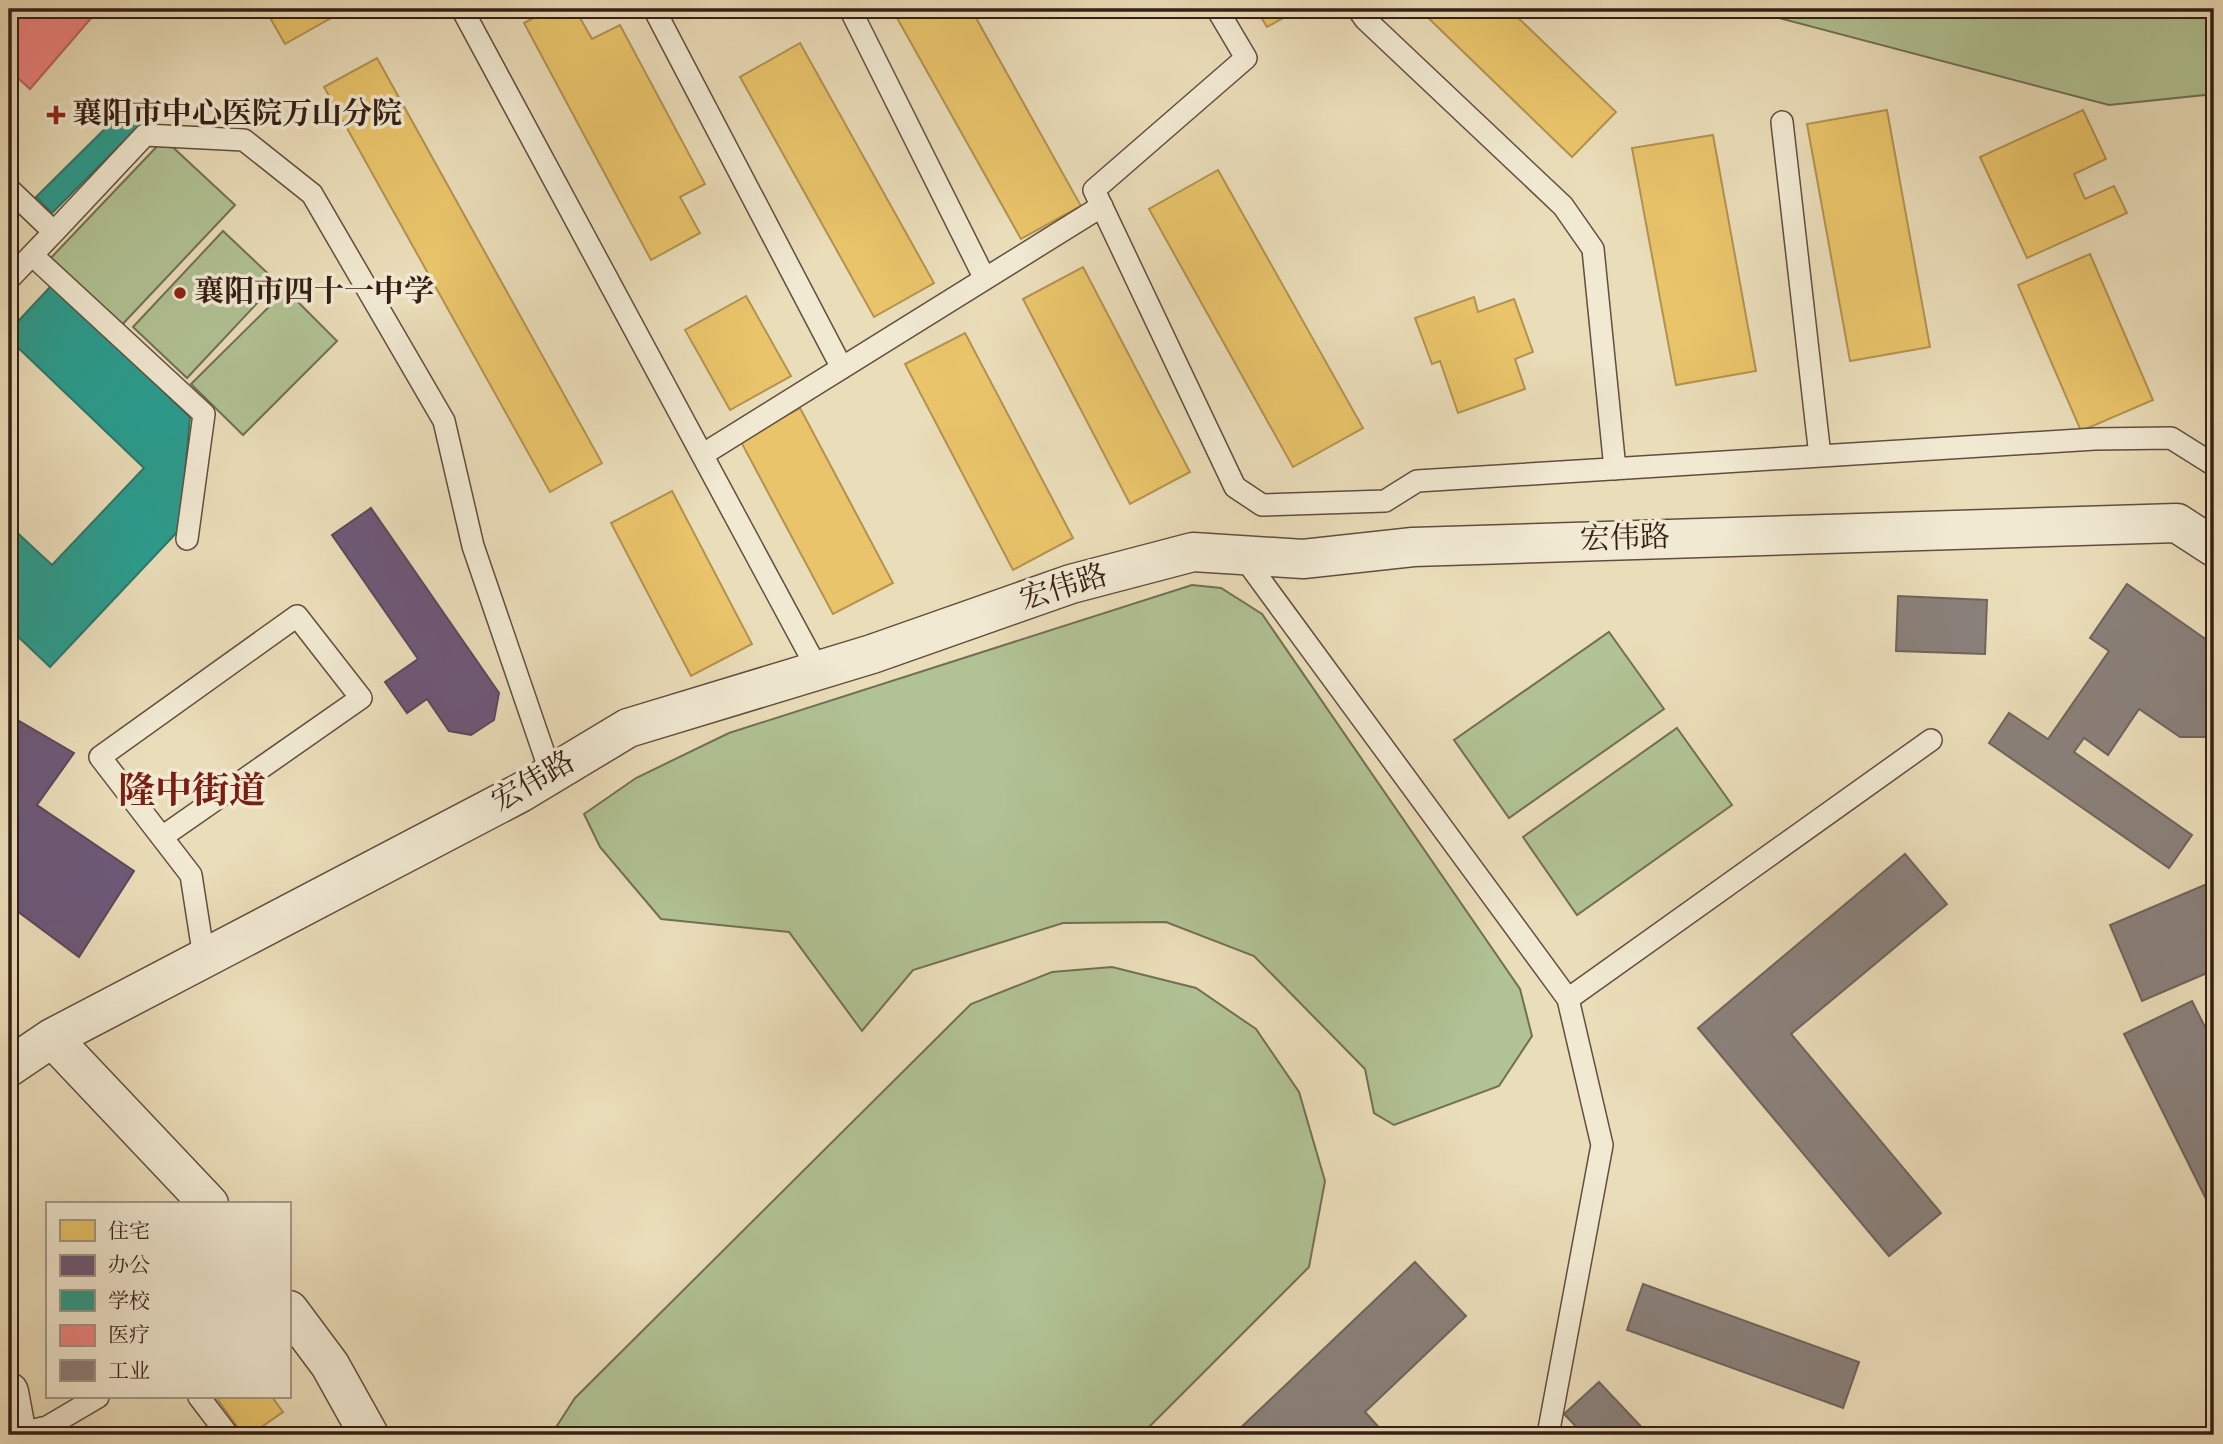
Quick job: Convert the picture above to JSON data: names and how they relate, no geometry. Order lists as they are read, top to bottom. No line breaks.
{"streets":{"street":["宏伟路"]},"districts":["隆中街道"],"places":{"health":["襄阳市中心医院万山分院"],"other":["襄阳市四十一中学"]},"legend":["住宅","办公","学校","医疗","工业"]}
